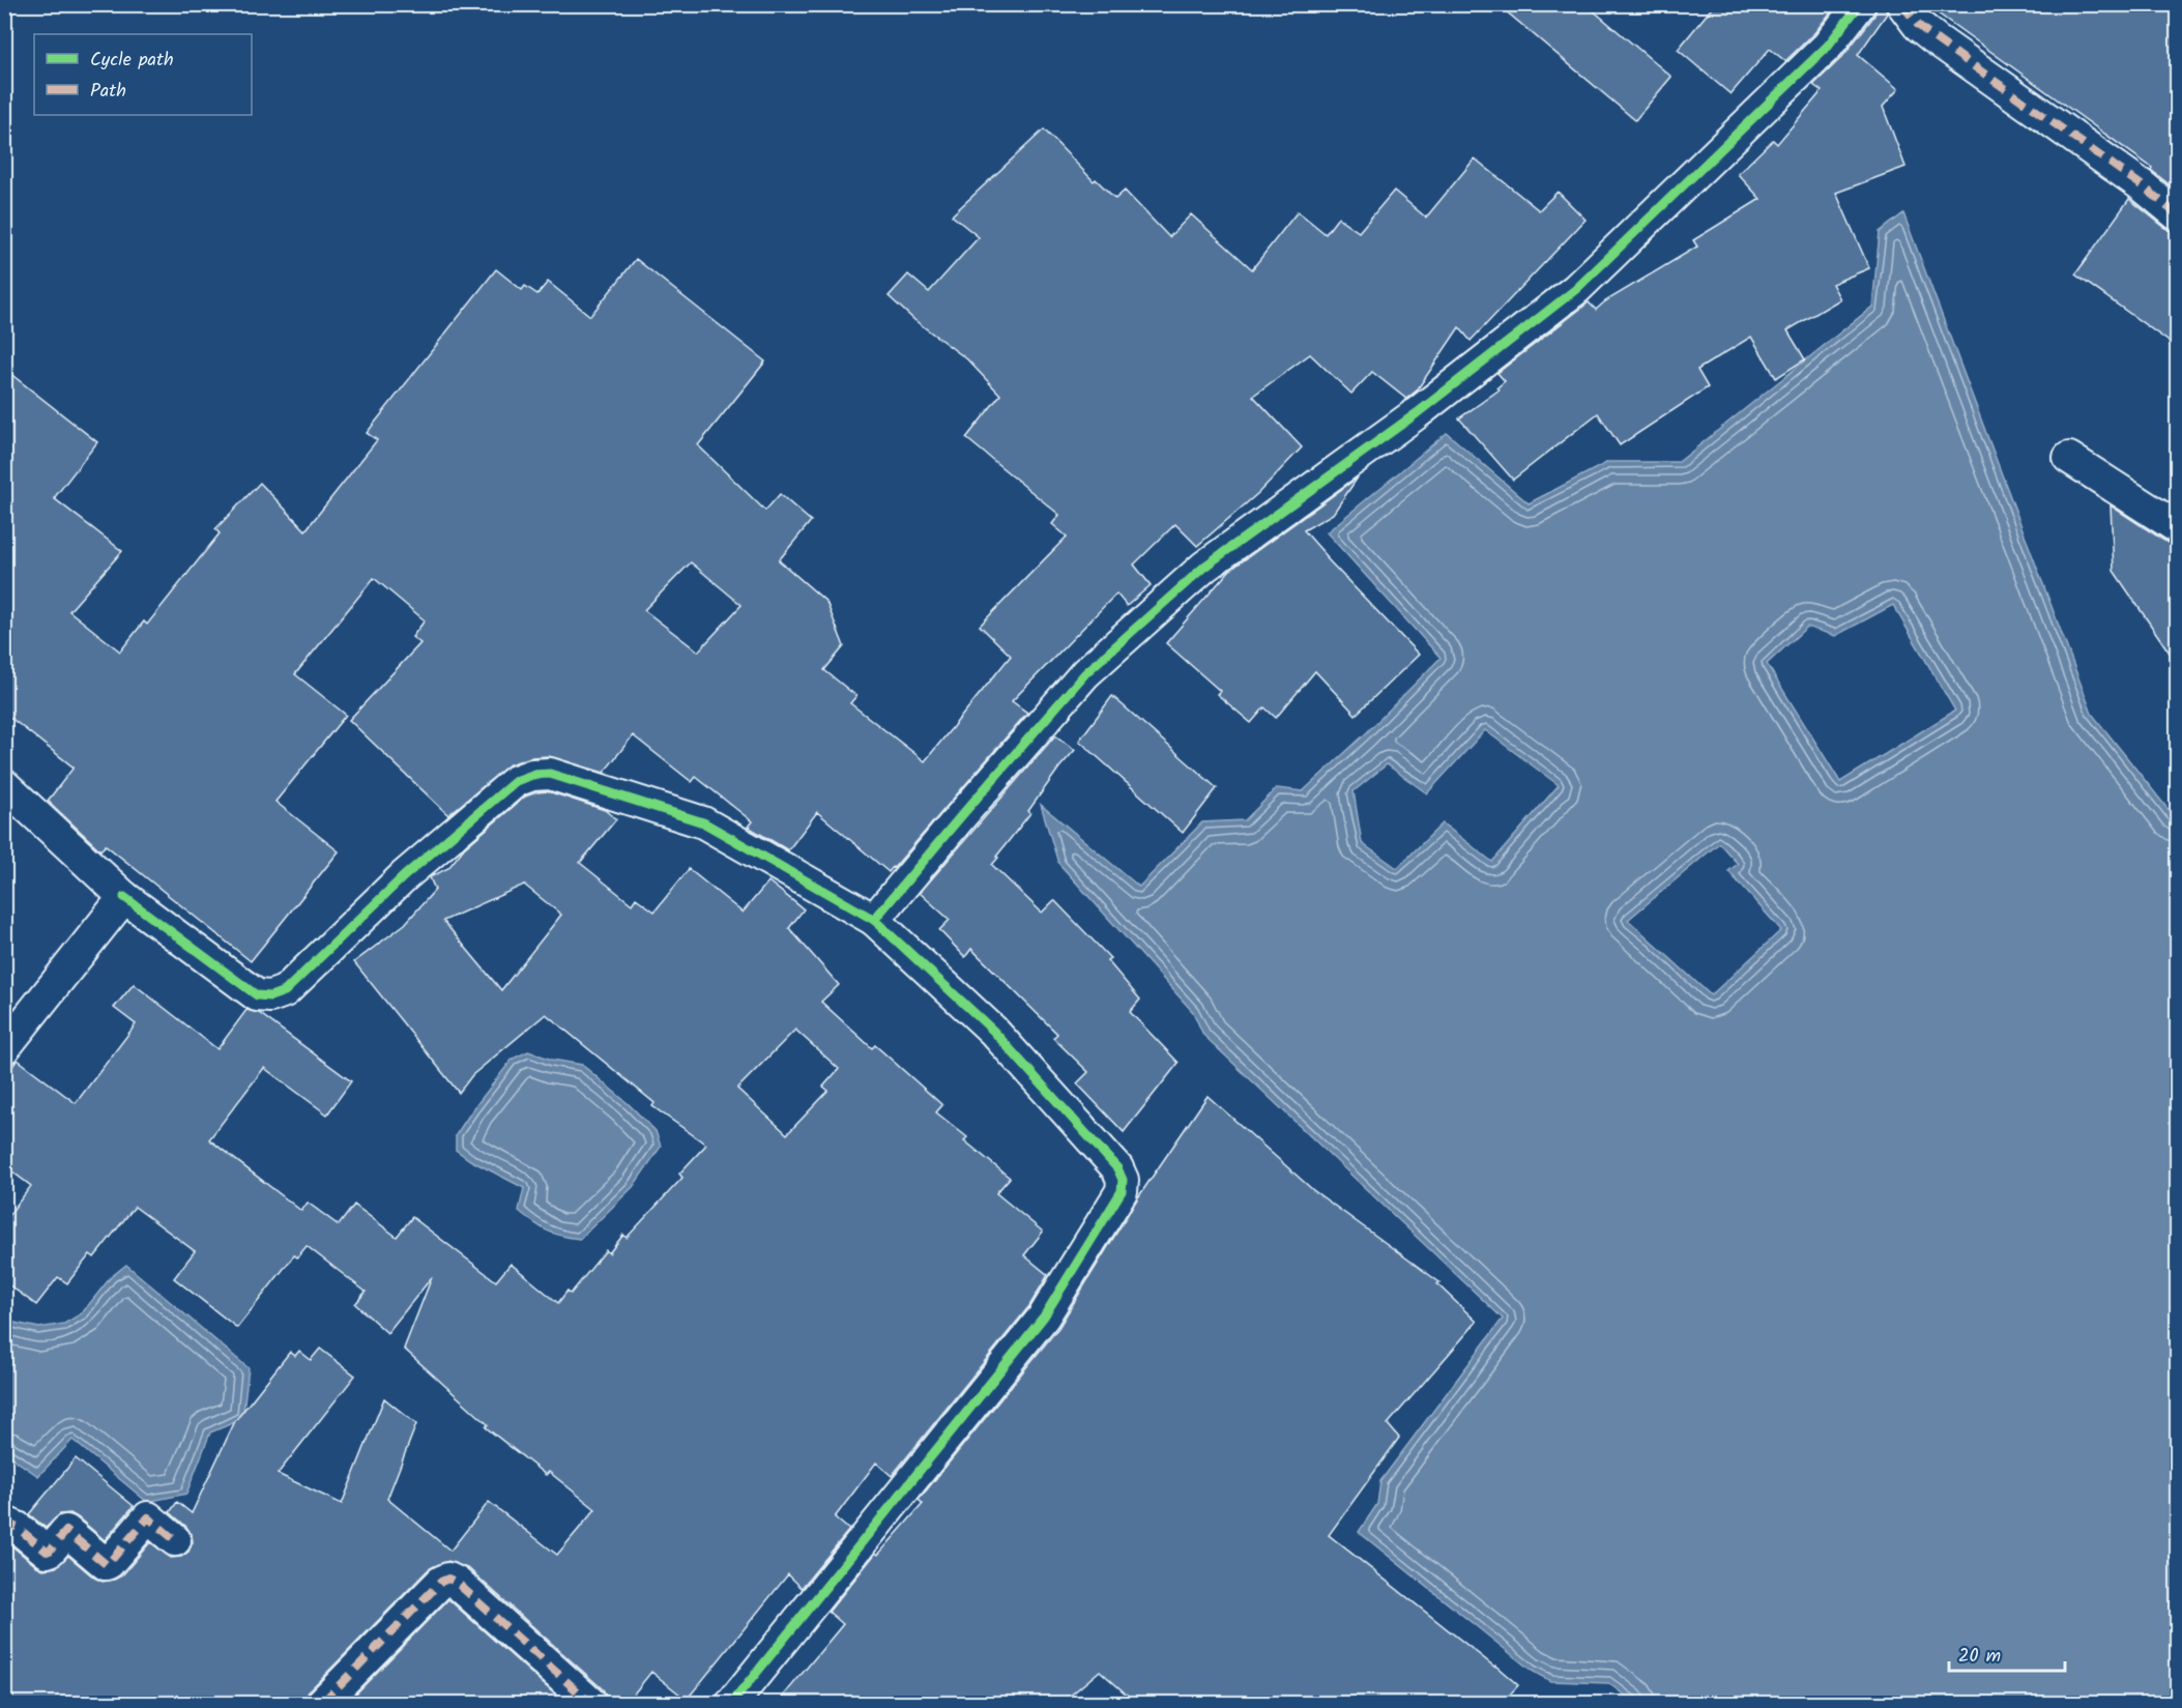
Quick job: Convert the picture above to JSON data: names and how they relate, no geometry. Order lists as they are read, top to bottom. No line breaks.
{"legend":["Cycle path","Path"],"scale_bar":"20 m"}
